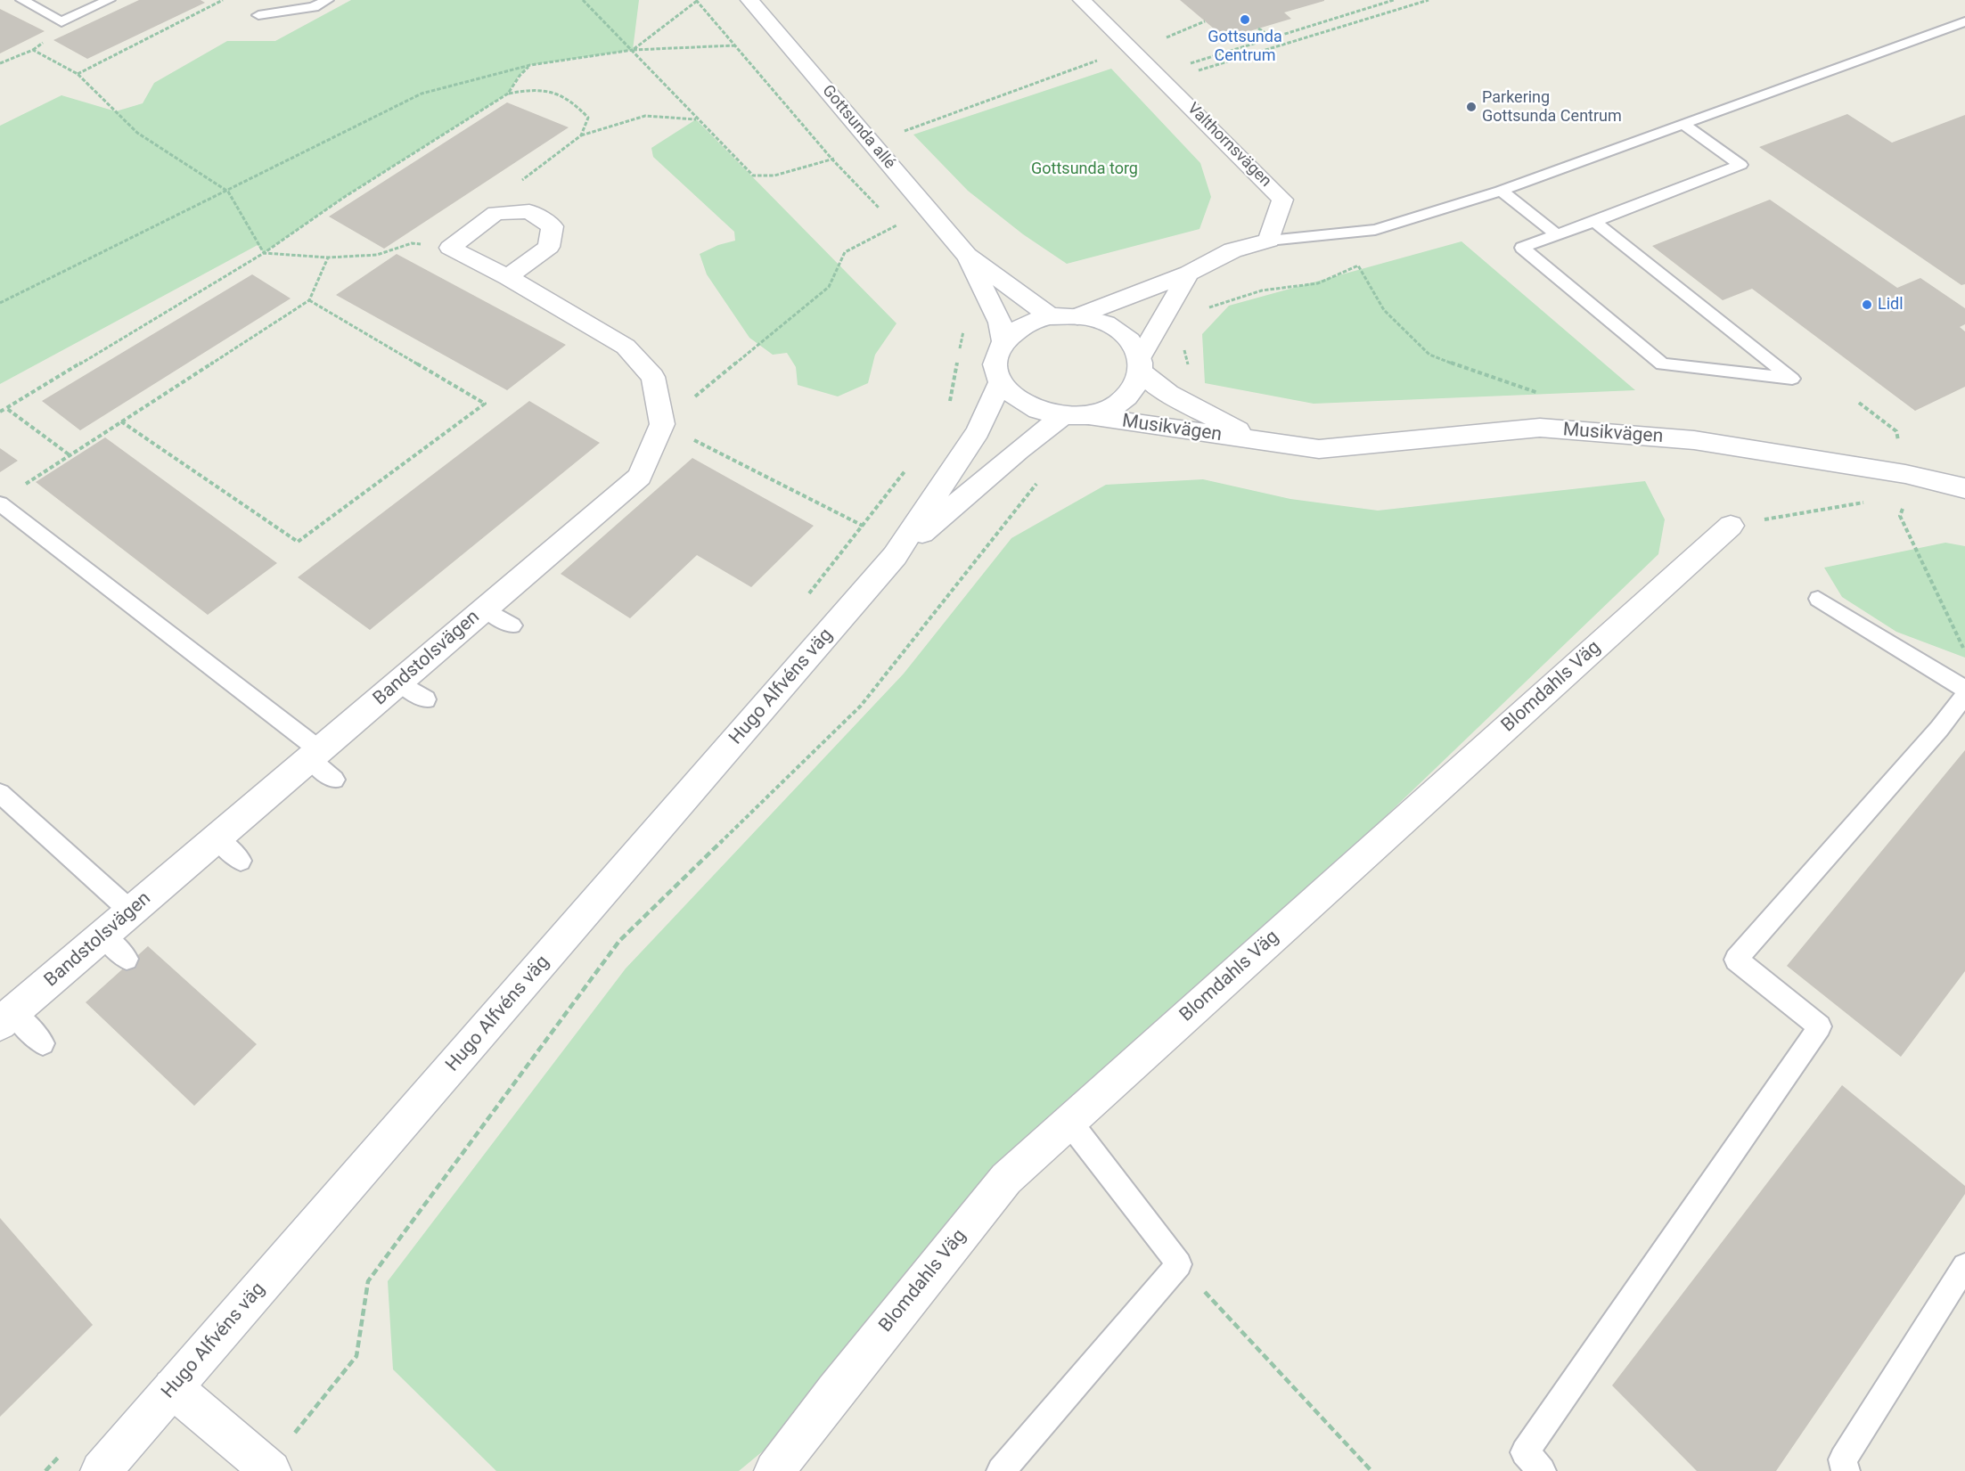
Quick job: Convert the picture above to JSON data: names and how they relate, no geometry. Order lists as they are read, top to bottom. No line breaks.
{"streets":{"street":["Gottsunda allé","Valthornsvägen","Musikvägen","Bandstolsvägen","Hugo Alfvéns väg","Blomdahls Väg"]},"crossings":[["Gottsunda allé","Musikvägen"],["Gottsunda allé","Hugo Alfvéns väg"],["Musikvägen","Hugo Alfvéns väg"]],"parks":["Gottsunda torg"],"places":["Gottsunda Centrum","Parkering Gottsunda Centrum","Lidl"]}
